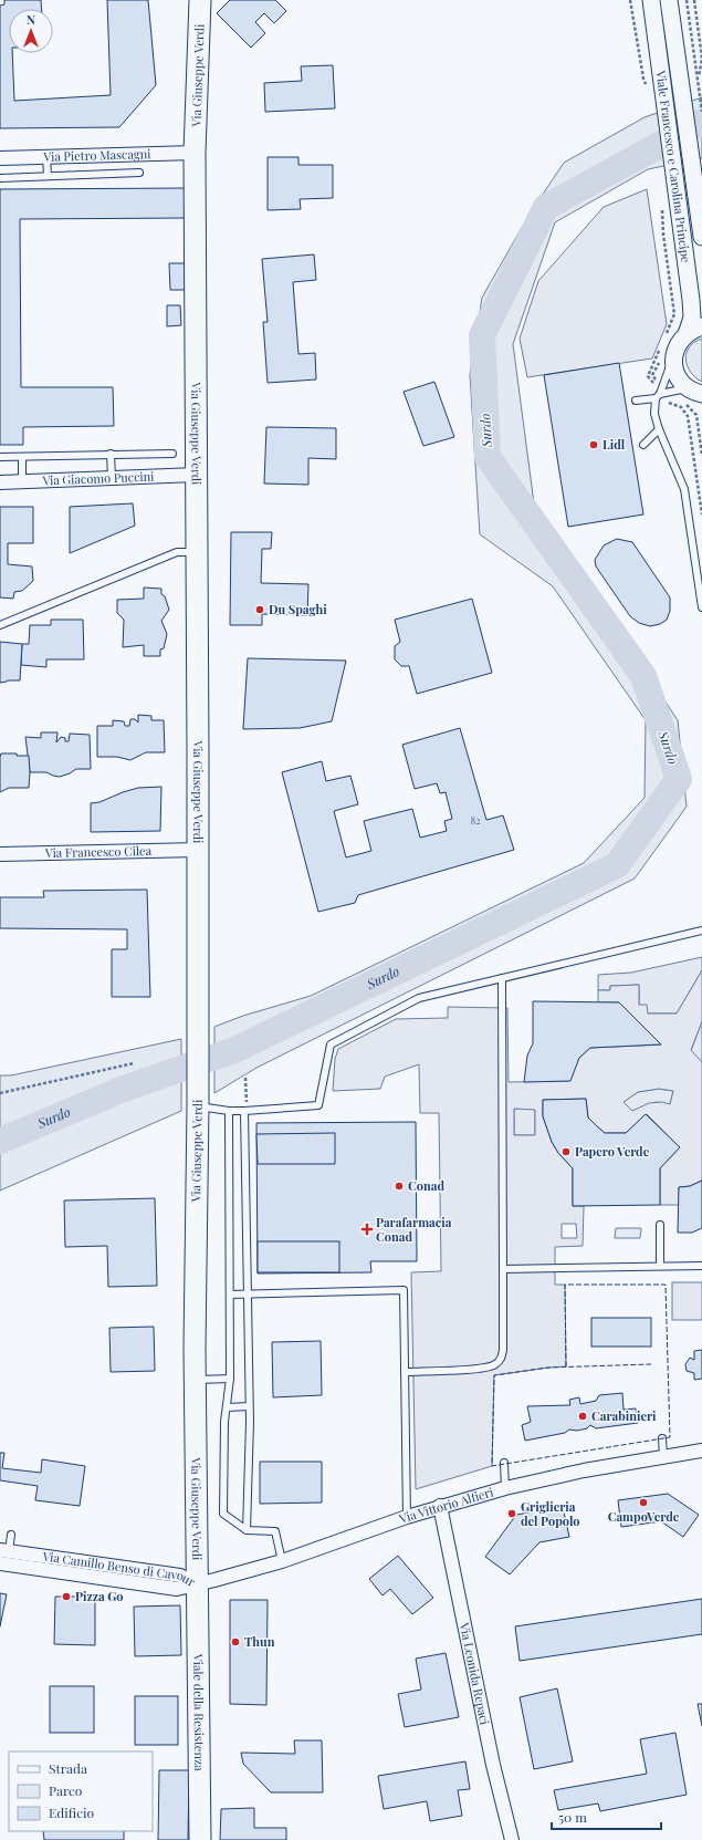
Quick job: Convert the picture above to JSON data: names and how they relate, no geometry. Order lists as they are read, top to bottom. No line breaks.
{"streets":{"main road":["Via Giuseppe Verdi","Viale della Resistenza"],"street":["Via Pietro Mascagni","Viale Francesco e Carolina Principe","Via Giacomo Puccini","Via Francesco Cilea","Via Vittorio Alfieri","Via Camillo Benso di Cavour","Via Leonida Repaci"]},"crossings":[["Via Giuseppe Verdi","Via Pietro Mascagni"],["Via Giuseppe Verdi","Via Giacomo Puccini"],["Via Giuseppe Verdi","Via Francesco Cilea"],["Via Giuseppe Verdi","Via Vittorio Alfieri"],["Via Giuseppe Verdi","Via Camillo Benso di Cavour"],["Via Giuseppe Verdi","Viale della Resistenza"],["Via Vittorio Alfieri","Via Camillo Benso di Cavour"],["Via Vittorio Alfieri","Via Leonida Repaci"],["Via Vittorio Alfieri","Viale della Resistenza"],["Via Camillo Benso di Cavour","Viale della Resistenza"]],"water":["Surdo"],"places":{"other":["Lidl","Du Spaghi","Papero Verde","Conad","Carabinieri","CampoVerde","Griglieria del Popolo","Pizza Go","Thun"],"health":["Parafarmacia Conad"]},"house_numbers":["82"],"legend":["Strada","Parco","Edificio"],"scale_bar":"50 m","north":"top"}
